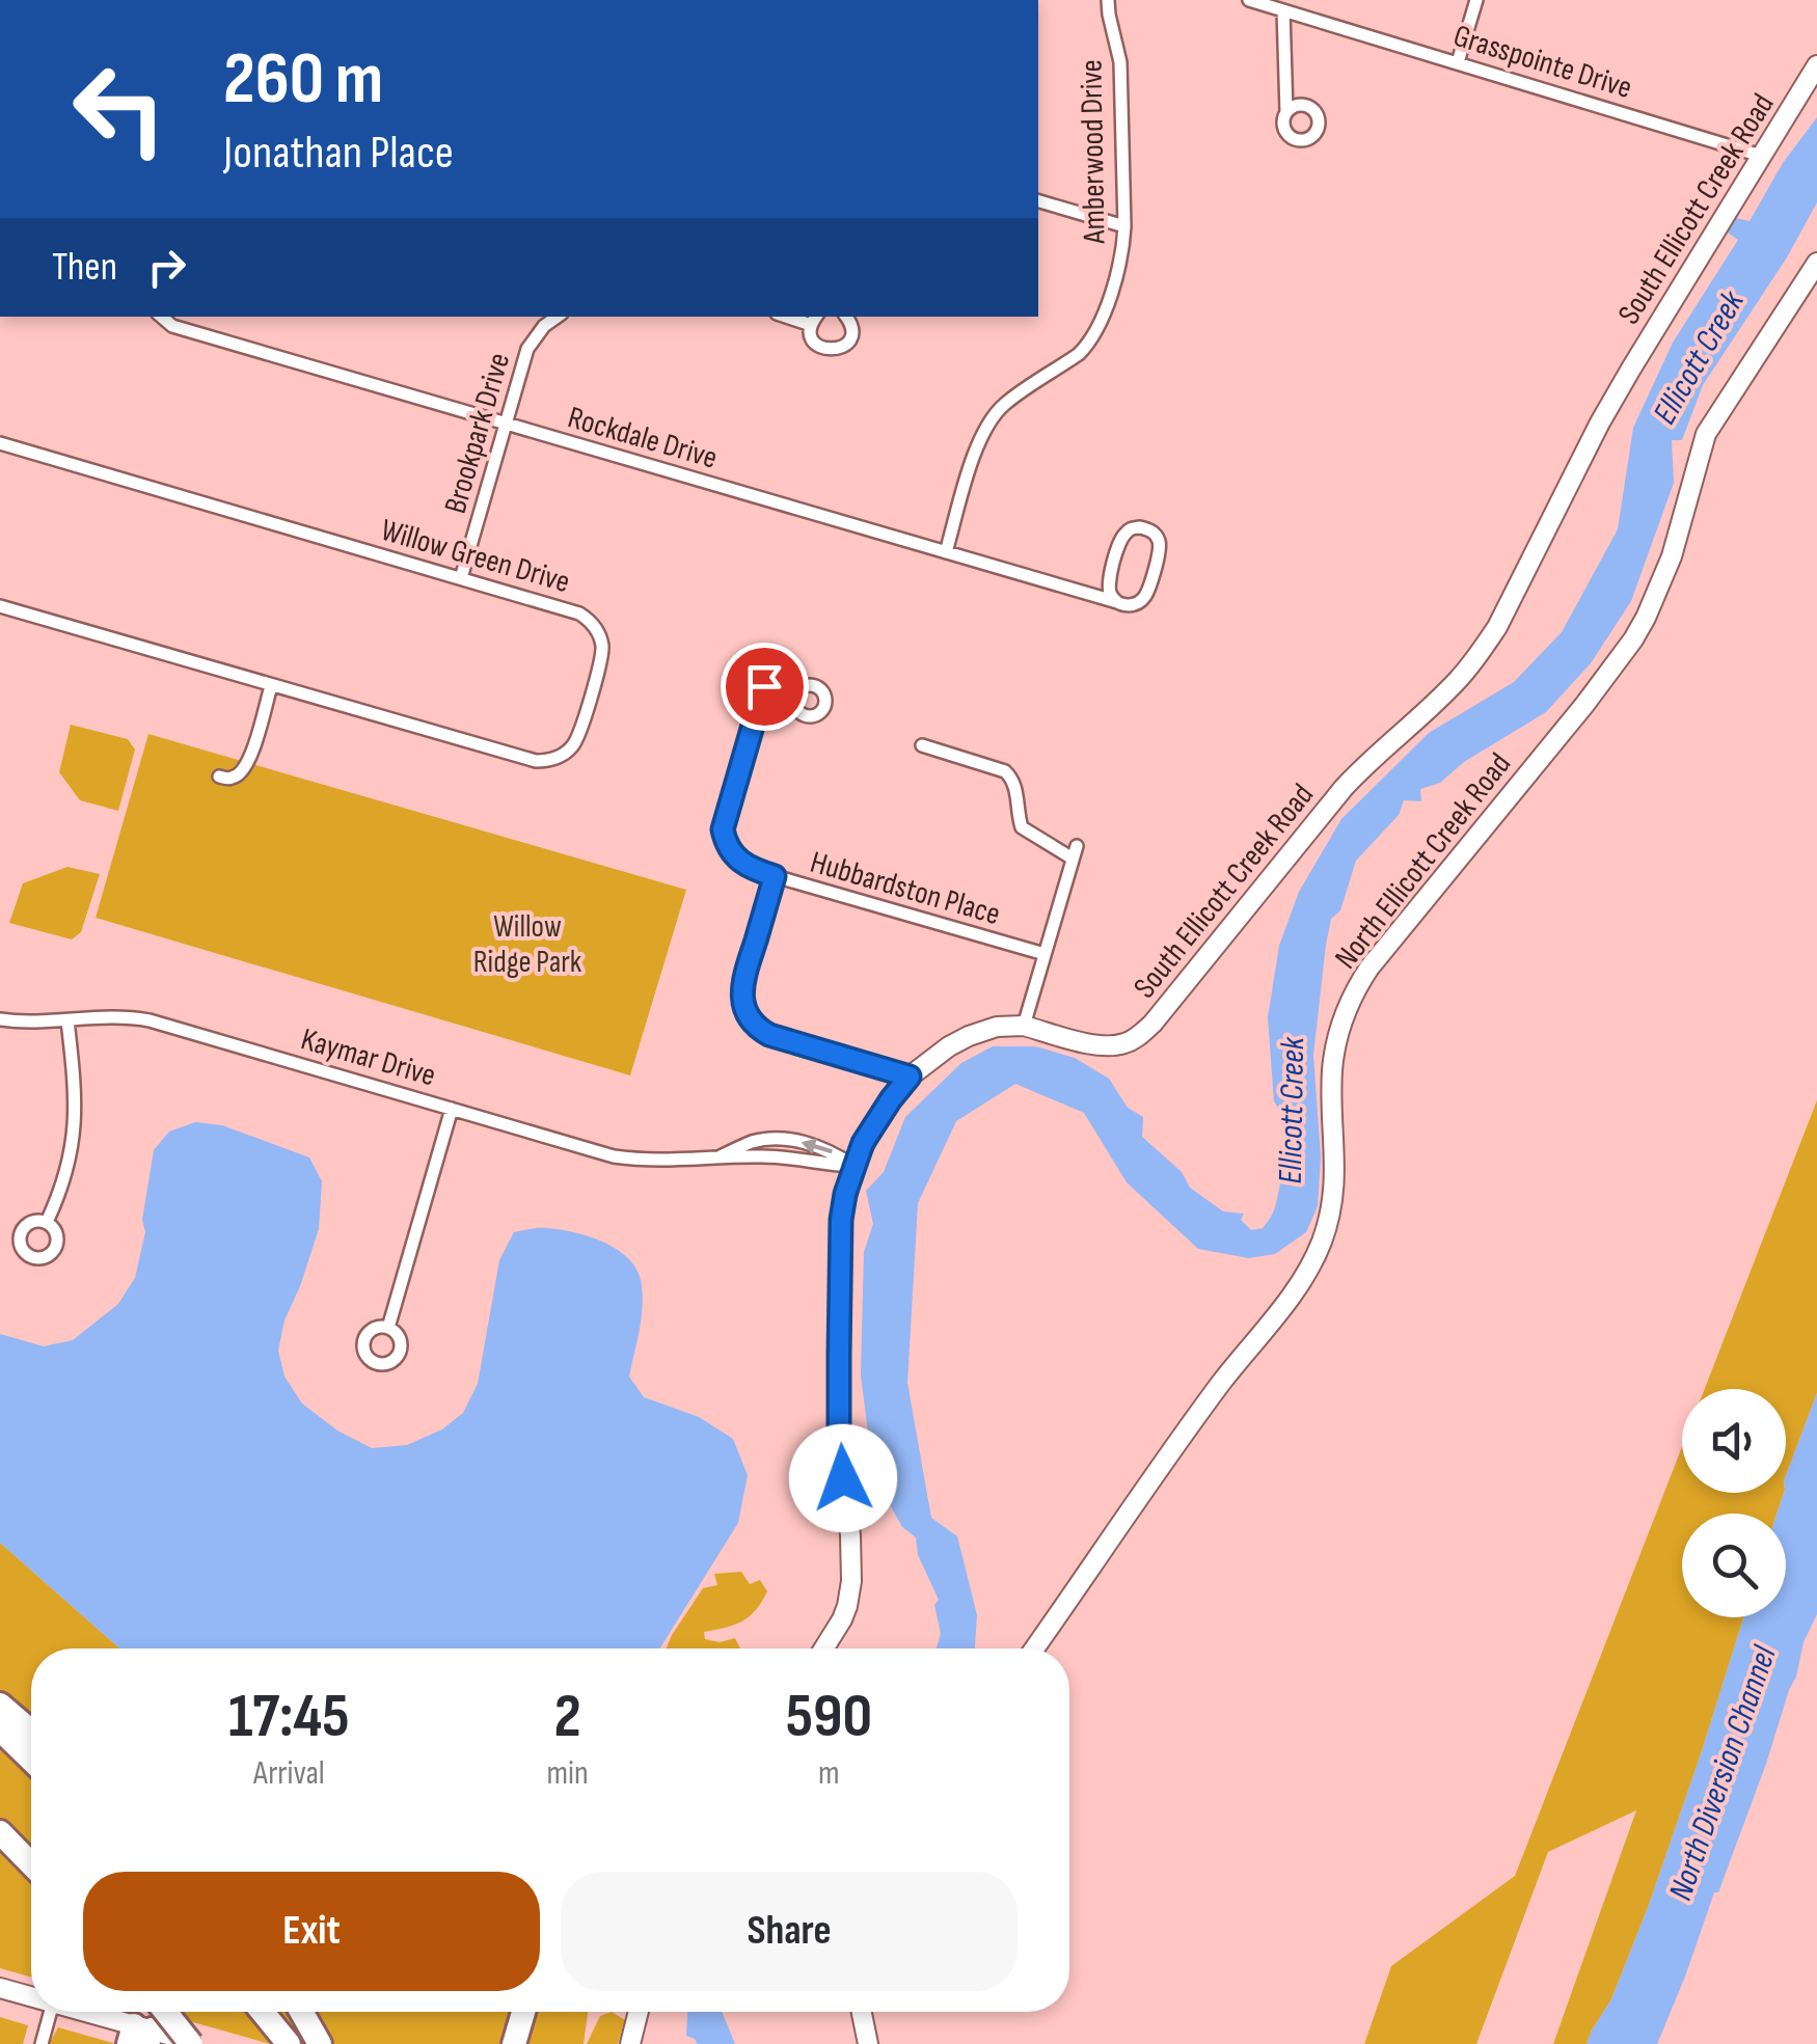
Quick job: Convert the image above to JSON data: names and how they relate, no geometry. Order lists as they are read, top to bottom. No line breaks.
{"streets":{"street":["Grasspointe Drive","Amberwood Drive","South Ellicott Creek Road","Brookpark Drive","Rockdale Drive","Willow Green Drive","North Ellicott Creek Road","Hubbardston Place","Kaymar Drive"]},"crossings":[["Grasspointe Drive","South Ellicott Creek Road"],["Amberwood Drive","Rockdale Drive"],["South Ellicott Creek Road","Kaymar Drive"],["Brookpark Drive","Rockdale Drive"],["Brookpark Drive","Willow Green Drive"]],"water":["Ellicott Creek","North Diversion Channel"],"parks":["Willow Ridge Park"],"page":{"turn":["260 m","Jonathan Place"],"then":"Then","eta":["17:45","Arrival","2","min","590","m"],"buttons":["Exit","Share"]}}
